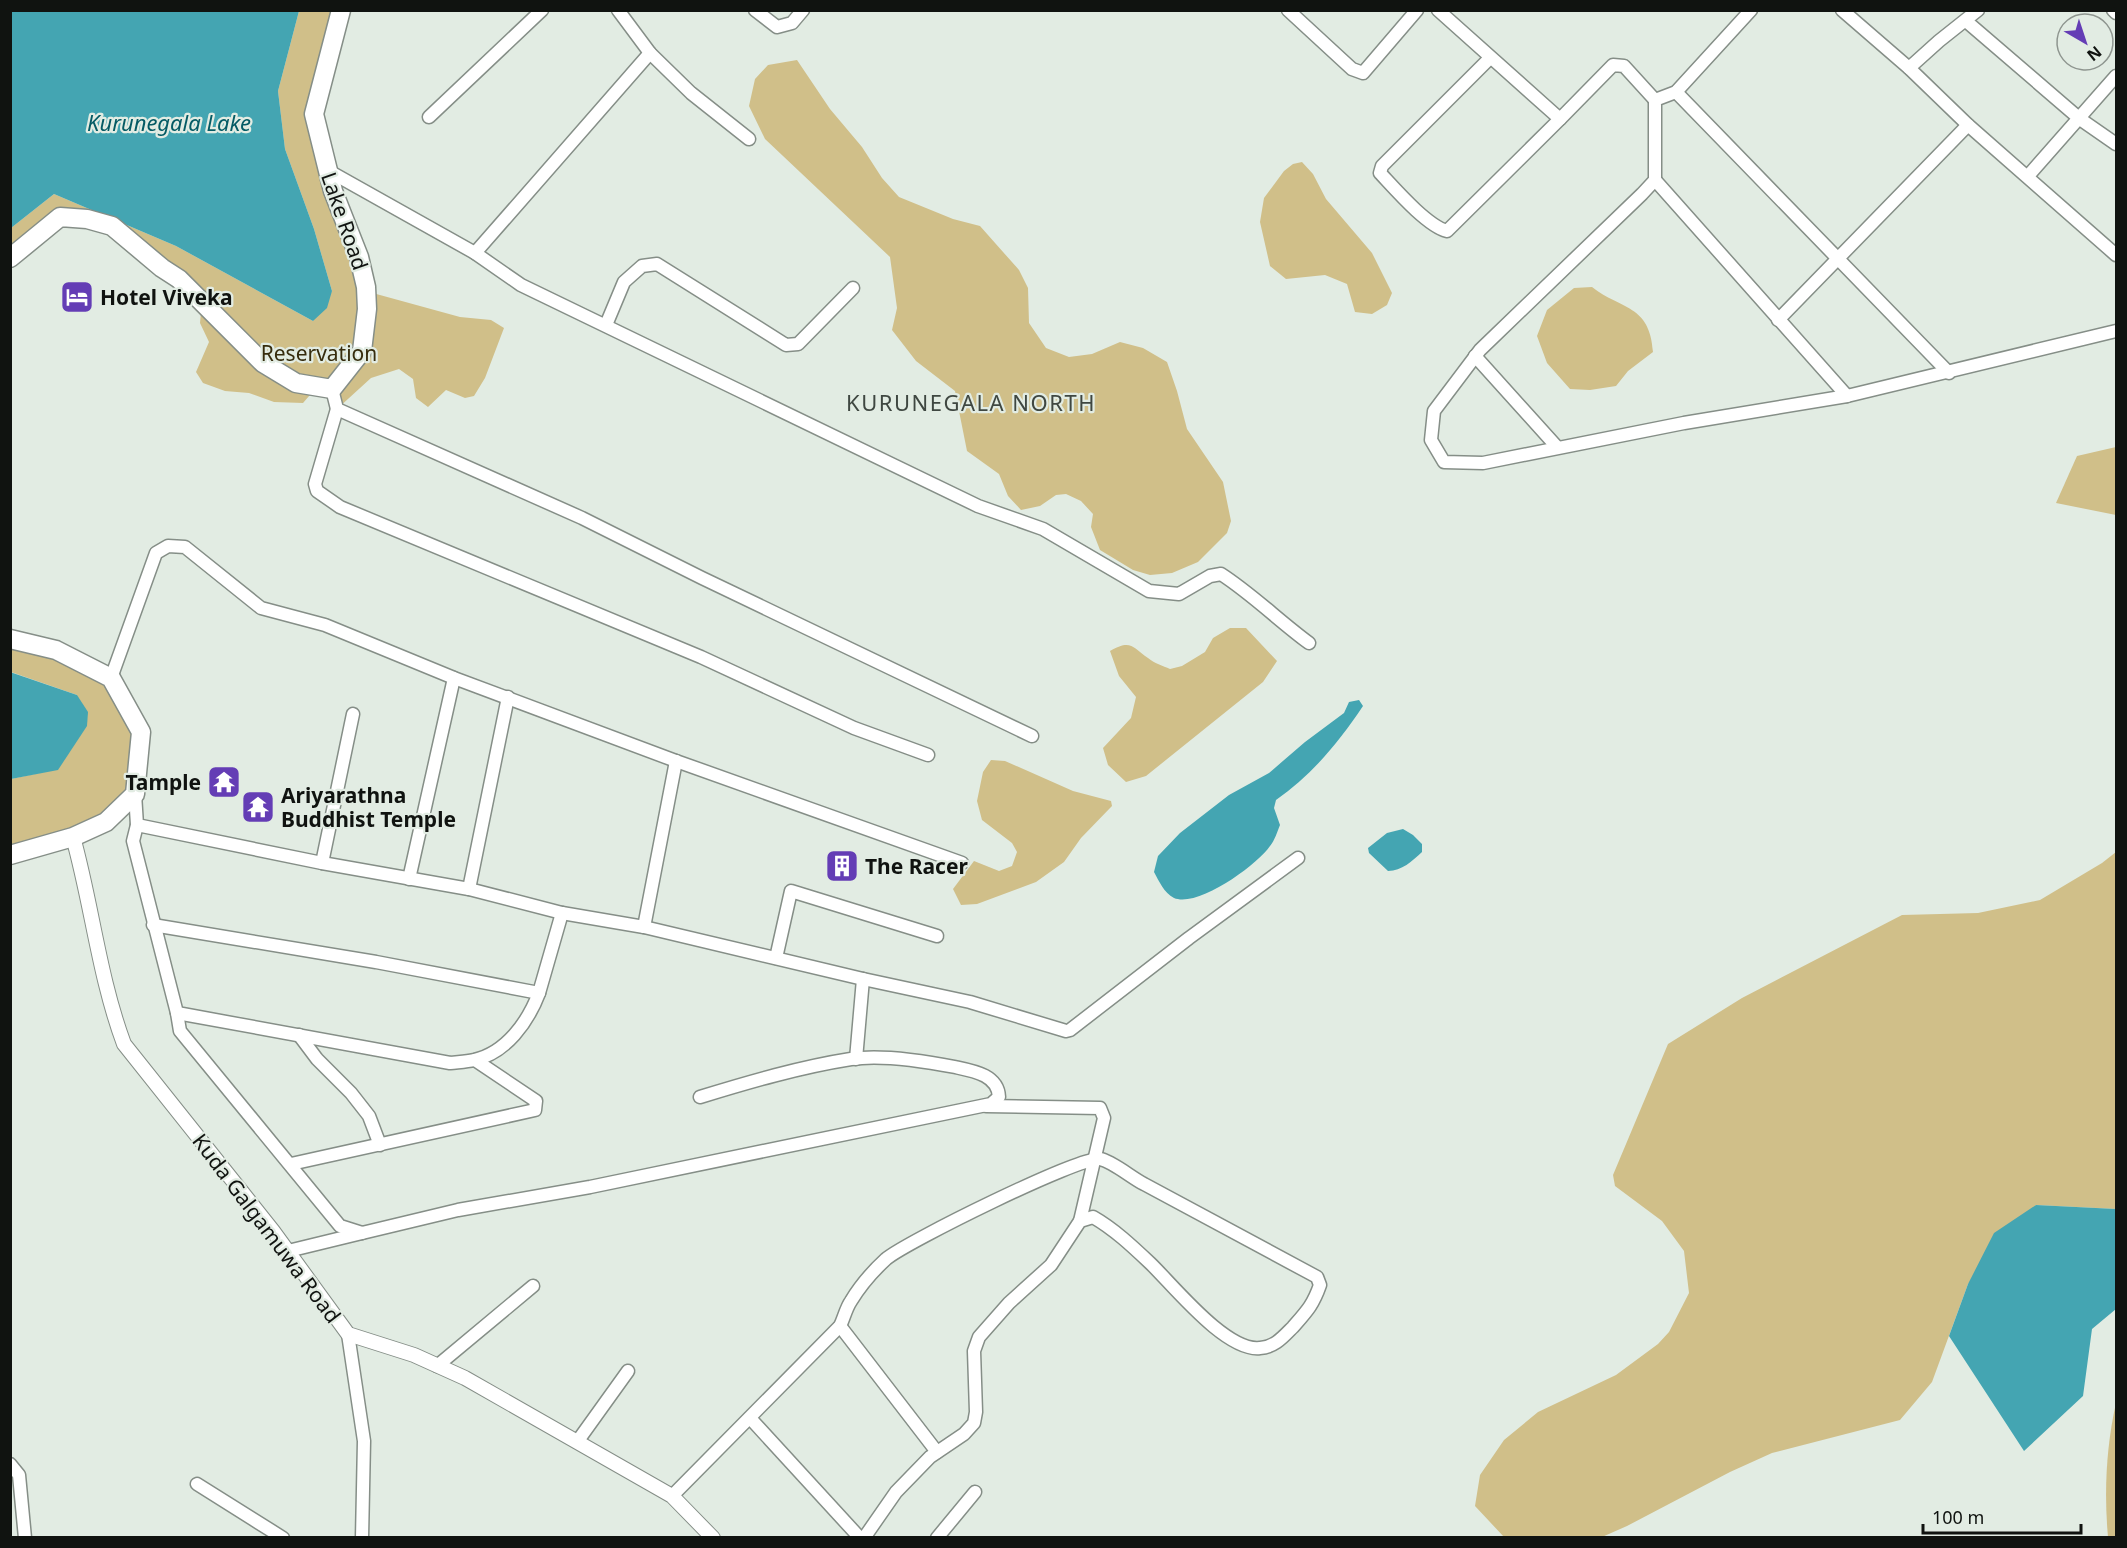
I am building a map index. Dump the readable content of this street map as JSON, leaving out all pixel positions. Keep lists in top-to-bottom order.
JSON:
{
  "streets": {
    "main road": ["Lake Road"],
    "street": ["Kuda Galgamuwa Road"]
  },
  "districts": ["KURUNEGALA NORTH"],
  "water": ["Kurunegala Lake"],
  "parks": ["Reservation"],
  "places": {
    "hotel": ["Hotel Viveka"],
    "temple": ["Tample", "Ariyarathna Buddhist Temple"],
    "building": ["The Racer"]
  },
  "scale_bar": "100 m",
  "north": "bottom right"
}
